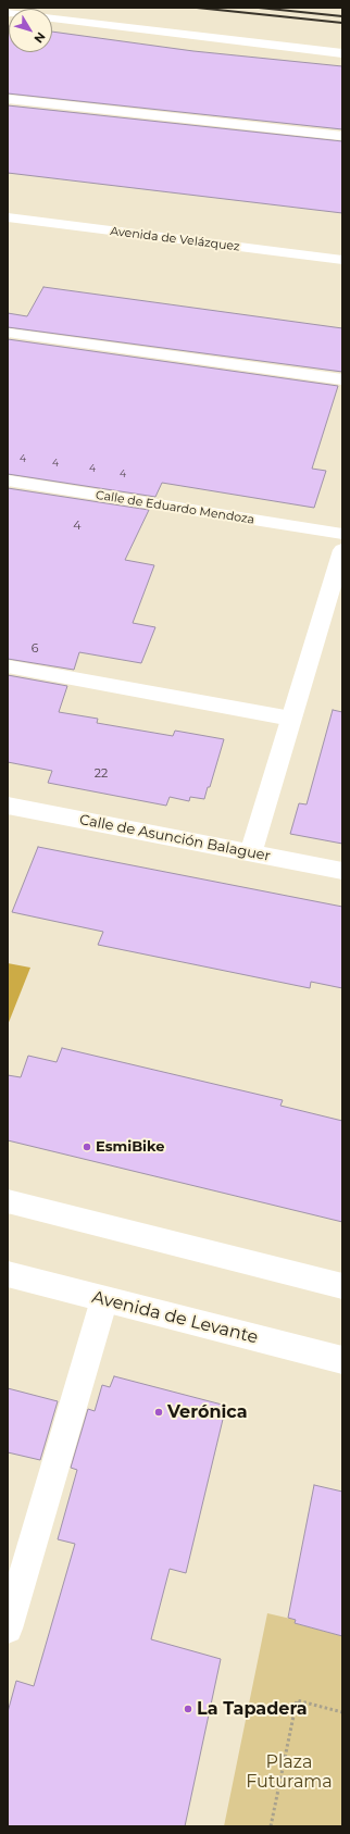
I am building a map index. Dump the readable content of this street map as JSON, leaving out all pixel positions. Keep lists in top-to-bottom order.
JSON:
{
  "streets": {
    "street": ["Avenida de Velázquez", "Calle de Asunción Balaguer", "Avenida de Levante"],
    "lane": ["Calle de Eduardo Mendoza"]
  },
  "parks": ["Plaza Futurama"],
  "places": ["EsmiBike", "Verónica", "La Tapadera"],
  "house_numbers": [
    "4",
    "4",
    "4",
    "4",
    "4",
    "6",
    "22"
  ],
  "north": "bottom right"
}
